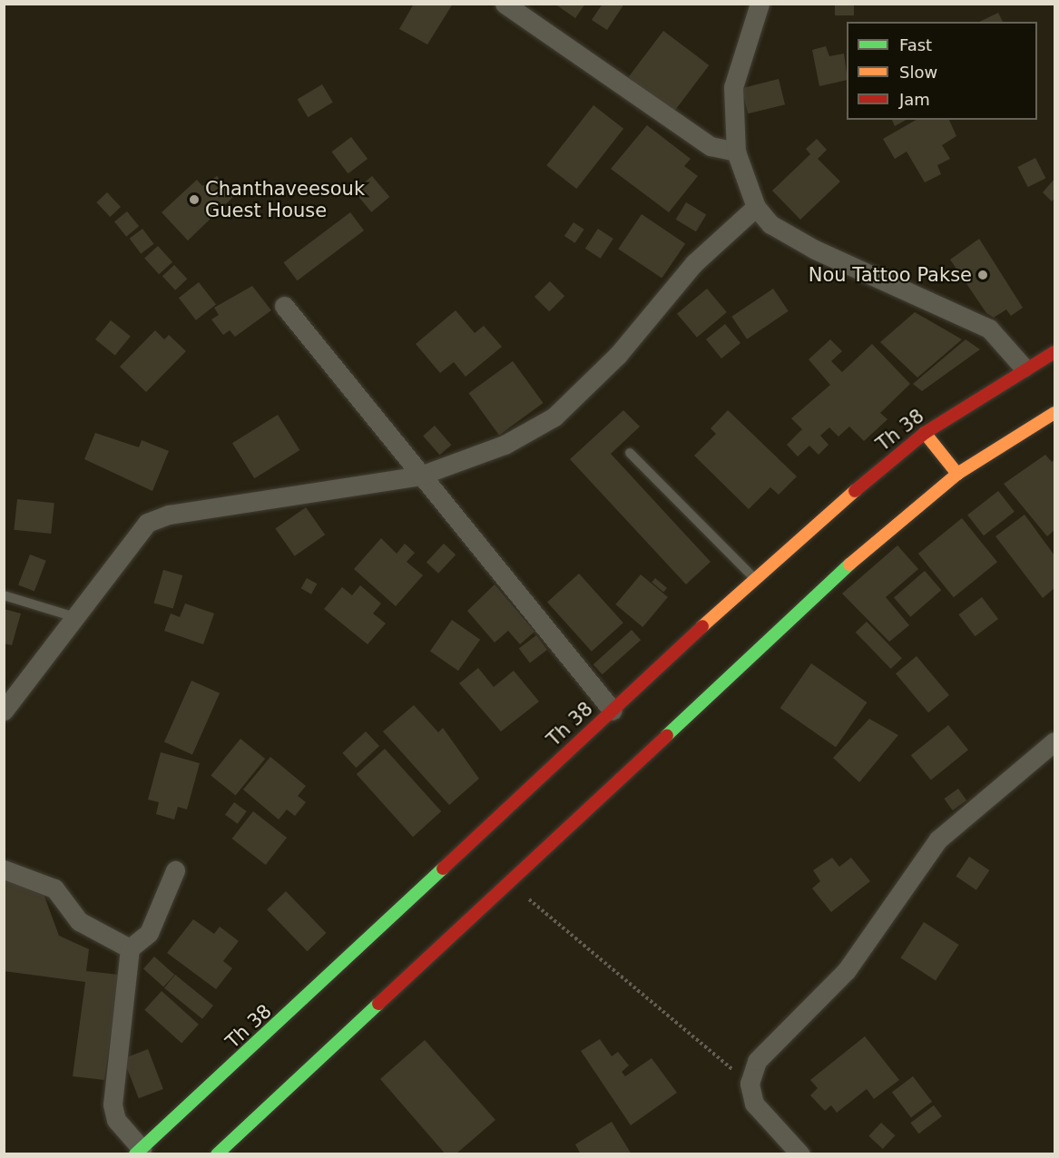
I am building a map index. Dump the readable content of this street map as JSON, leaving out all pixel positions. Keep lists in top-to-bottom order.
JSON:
{
  "streets": {
    "street": ["Th 38"]
  },
  "places": ["Chanthaveesouk Guest House", "Nou Tattoo Pakse"],
  "legend": ["Fast", "Slow", "Jam"]
}
